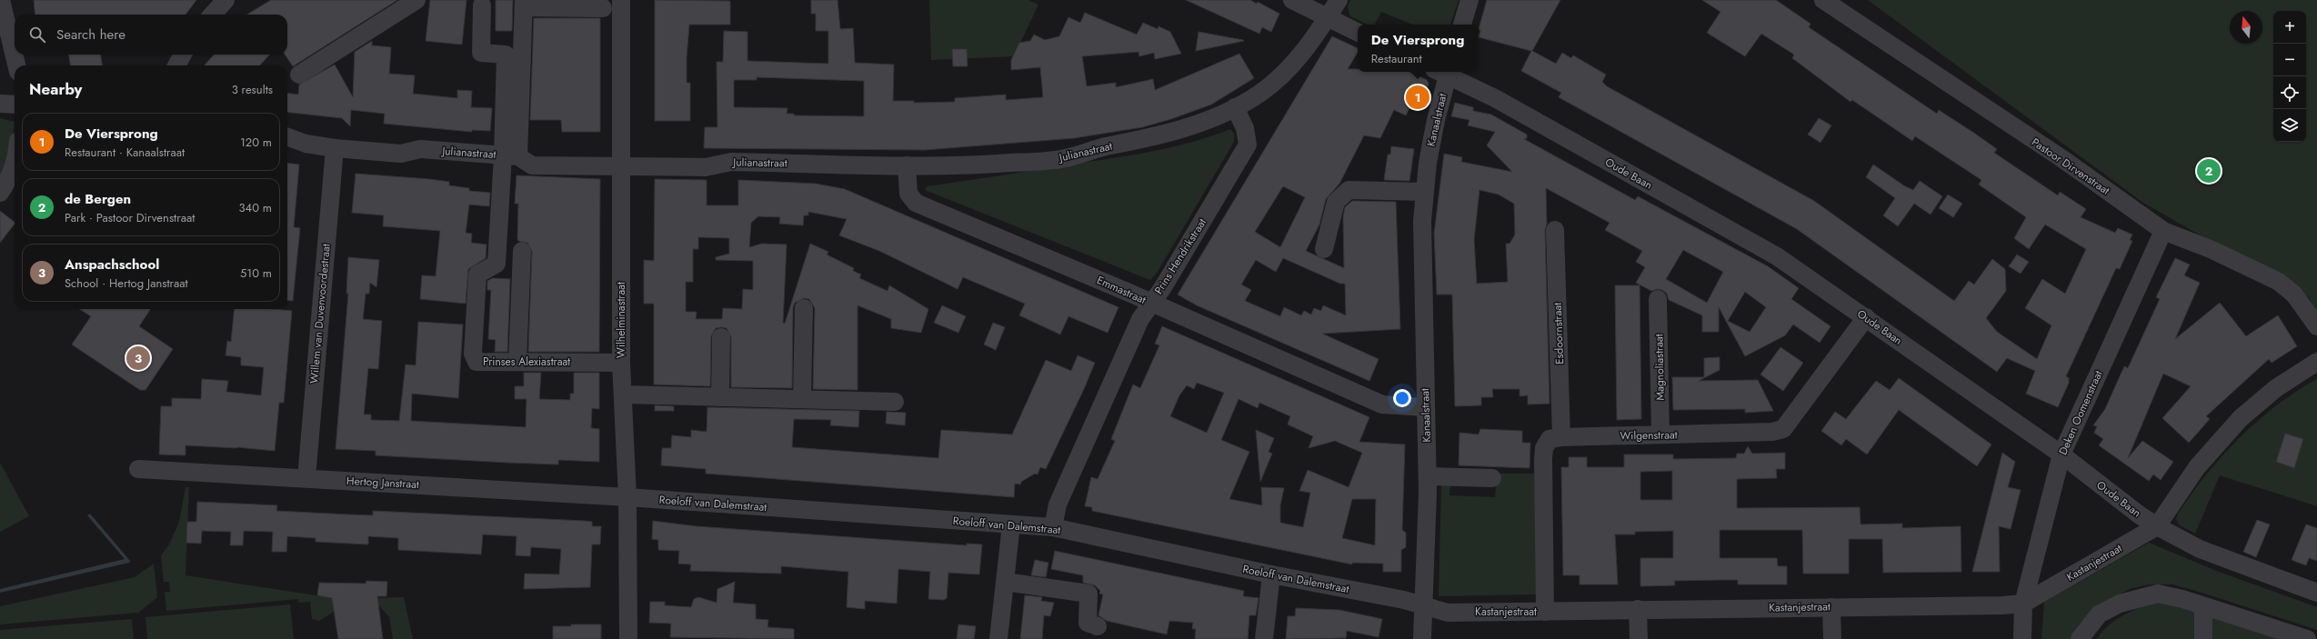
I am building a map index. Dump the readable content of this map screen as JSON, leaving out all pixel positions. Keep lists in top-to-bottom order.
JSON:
{
  "streets": {
    "street": [
      "Kanaalstraat",
      "Julianastraat",
      "Pastoor Dirvenstraat",
      "Oude Baan",
      "Prins Hendrikstraat",
      "Emmastraat",
      "Willem van Duvenvoordestraat",
      "Wilhelminastraat",
      "Esdoornstraat",
      "Prinses Alexiastraat",
      "Magnoliastraat",
      "Deken Oomenstraat",
      "Wilgenstraat",
      "Hertog Janstraat",
      "Roeloff van Dalemstraat",
      "Kastanjestraat"
    ]
  },
  "crossings": [
    ["Kanaalstraat", "Emmastraat"],
    ["Kanaalstraat", "Roeloff van Dalemstraat"],
    ["Kanaalstraat", "Kastanjestraat"],
    ["Julianastraat", "Prins Hendrikstraat"],
    ["Julianastraat", "Emmastraat"],
    ["Julianastraat", "Willem van Duvenvoordestraat"],
    ["Julianastraat", "Wilhelminastraat"],
    ["Julianastraat", "Prinses Alexiastraat"],
    ["Pastoor Dirvenstraat", "Deken Oomenstraat"],
    ["Oude Baan", "Deken Oomenstraat"],
    ["Oude Baan", "Wilgenstraat"],
    ["Oude Baan", "Kastanjestraat"],
    ["Prins Hendrikstraat", "Emmastraat"],
    ["Prins Hendrikstraat", "Roeloff van Dalemstraat"],
    ["Willem van Duvenvoordestraat", "Hertog Janstraat"],
    ["Wilhelminastraat", "Prinses Alexiastraat"],
    ["Wilhelminastraat", "Hertog Janstraat"],
    ["Wilhelminastraat", "Roeloff van Dalemstraat"],
    ["Esdoornstraat", "Wilgenstraat"],
    ["Magnoliastraat", "Wilgenstraat"],
    ["Deken Oomenstraat", "Kastanjestraat"],
    ["Wilgenstraat", "Kastanjestraat"],
    ["Hertog Janstraat", "Roeloff van Dalemstraat"],
    ["Roeloff van Dalemstraat", "Kastanjestraat"]
  ],
  "north": "top",
  "page": {
    "map_buttons": ["+", "−"],
    "search": "Search here",
    "popup": ["De Viersprong", "Restaurant"],
    "heading": ["Nearby", "3 results"],
    "pins": ["1", "2", "3"],
    "list": [
      {
        "mark": "1",
        "name": "De Viersprong",
        "note": "Restaurant · Kanaalstraat",
        "value": "120 m"
      },
      {
        "mark": "2",
        "name": "de Bergen",
        "note": "Park · Pastoor Dirvenstraat",
        "value": "340 m"
      },
      {
        "mark": "3",
        "name": "Anspachschool",
        "note": "School · Hertog Janstraat",
        "value": "510 m"
      }
    ]
  }
}
